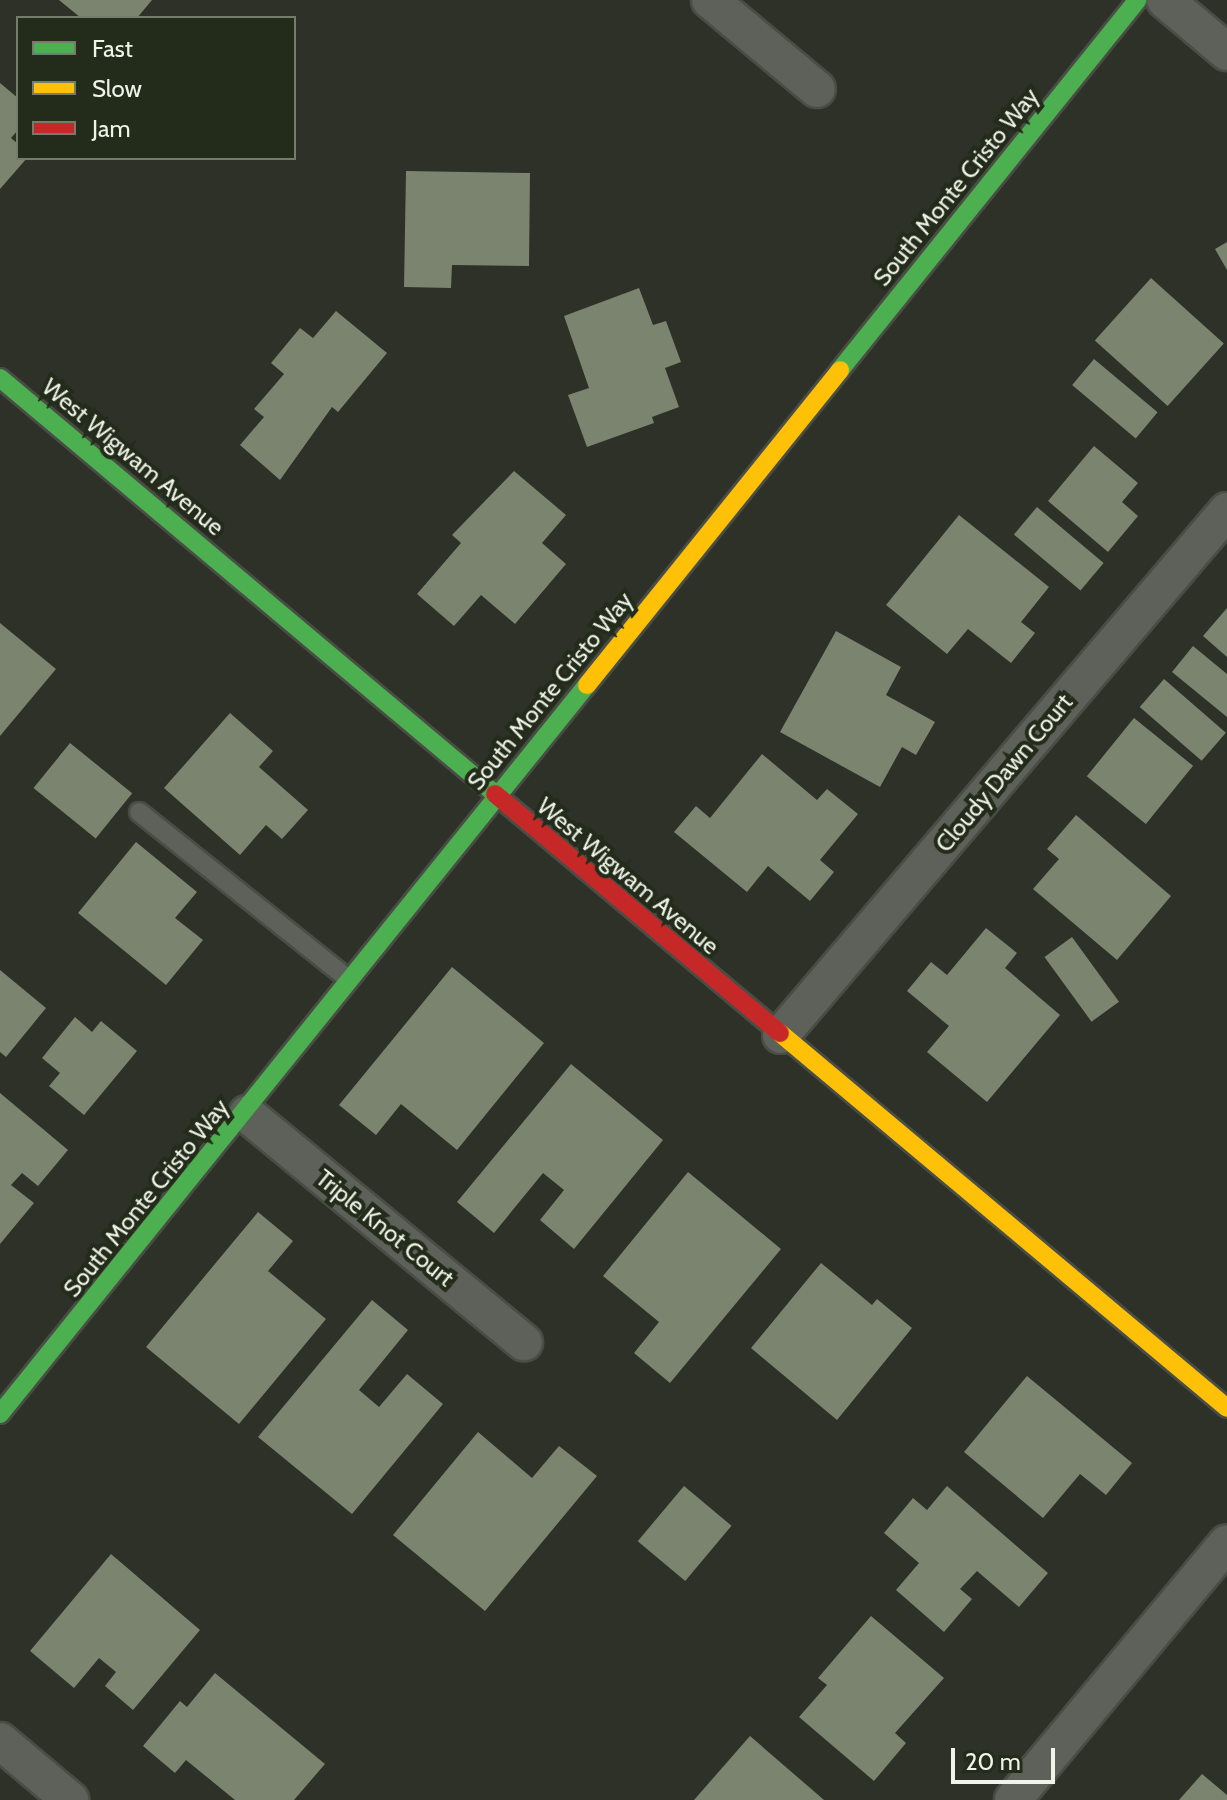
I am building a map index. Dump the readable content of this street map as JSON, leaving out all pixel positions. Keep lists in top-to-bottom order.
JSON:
{
  "streets": {
    "street": [
      "South Monte Cristo Way",
      "West Wigwam Avenue",
      "Cloudy Dawn Court",
      "Triple Knot Court"
    ]
  },
  "crossings": [
    ["South Monte Cristo Way", "West Wigwam Avenue"],
    ["South Monte Cristo Way", "Triple Knot Court"],
    ["West Wigwam Avenue", "Cloudy Dawn Court"]
  ],
  "legend": ["Fast", "Slow", "Jam"],
  "scale_bar": "20 m"
}
